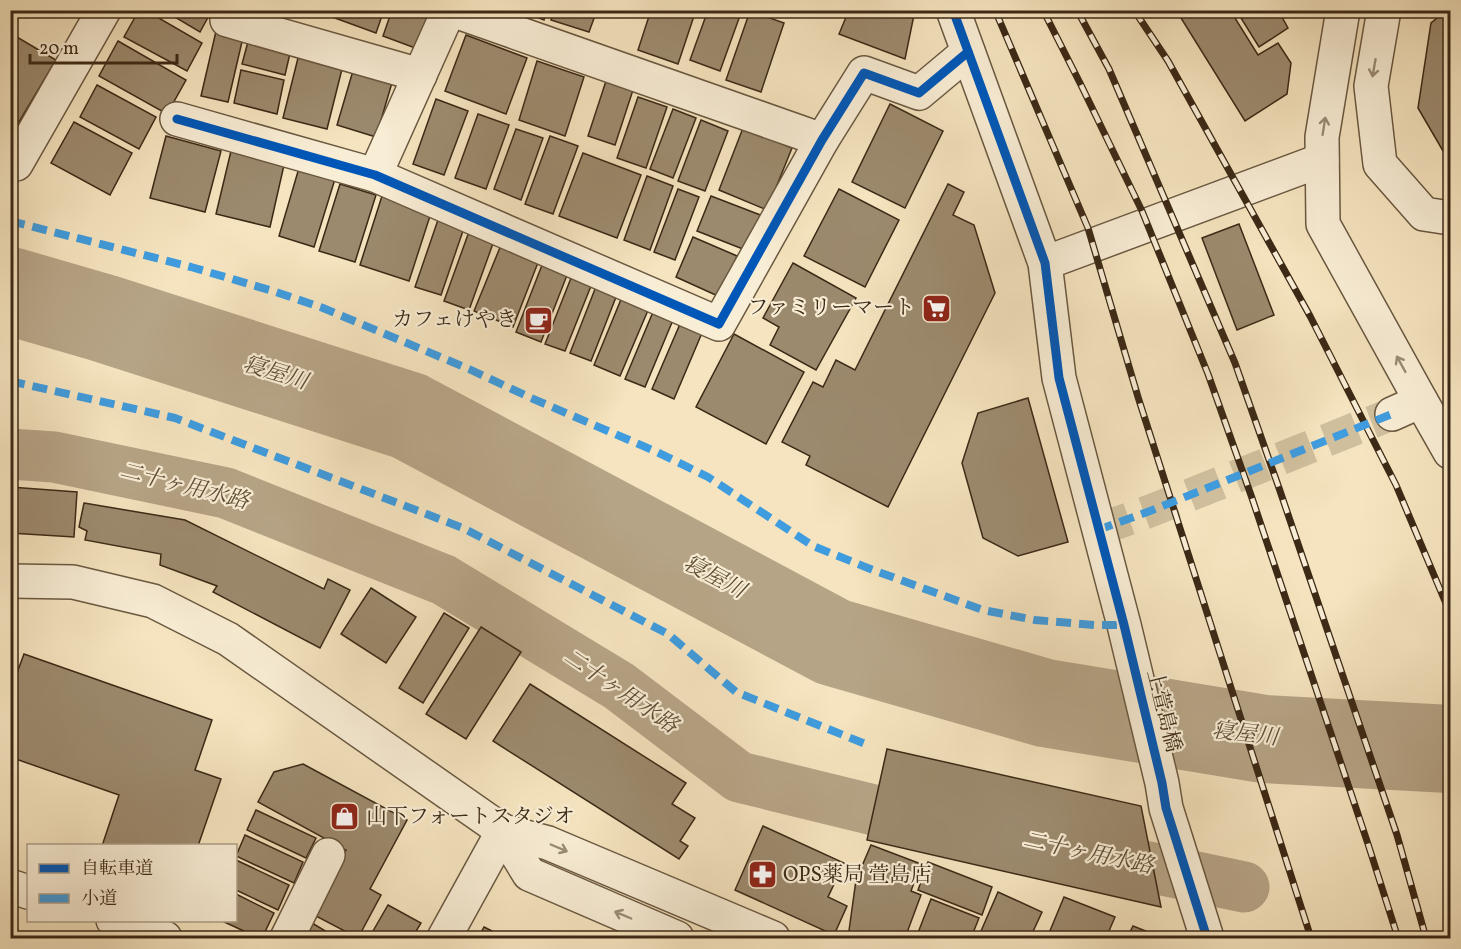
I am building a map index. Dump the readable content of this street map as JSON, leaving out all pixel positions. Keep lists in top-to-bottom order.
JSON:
{
  "streets": {
    "street": ["上萱島橋"]
  },
  "water": ["寝屋川", "二十ヶ用水路"],
  "places": {
    "supermarket": ["ファミリーマート"],
    "cafe": ["カフェけやき"],
    "shop": ["山下フォートスタジオ"],
    "pharmacy": ["OPS薬局 萱島店"]
  },
  "legend": ["自転車道", "小道"],
  "scale_bar": "20 m"
}
